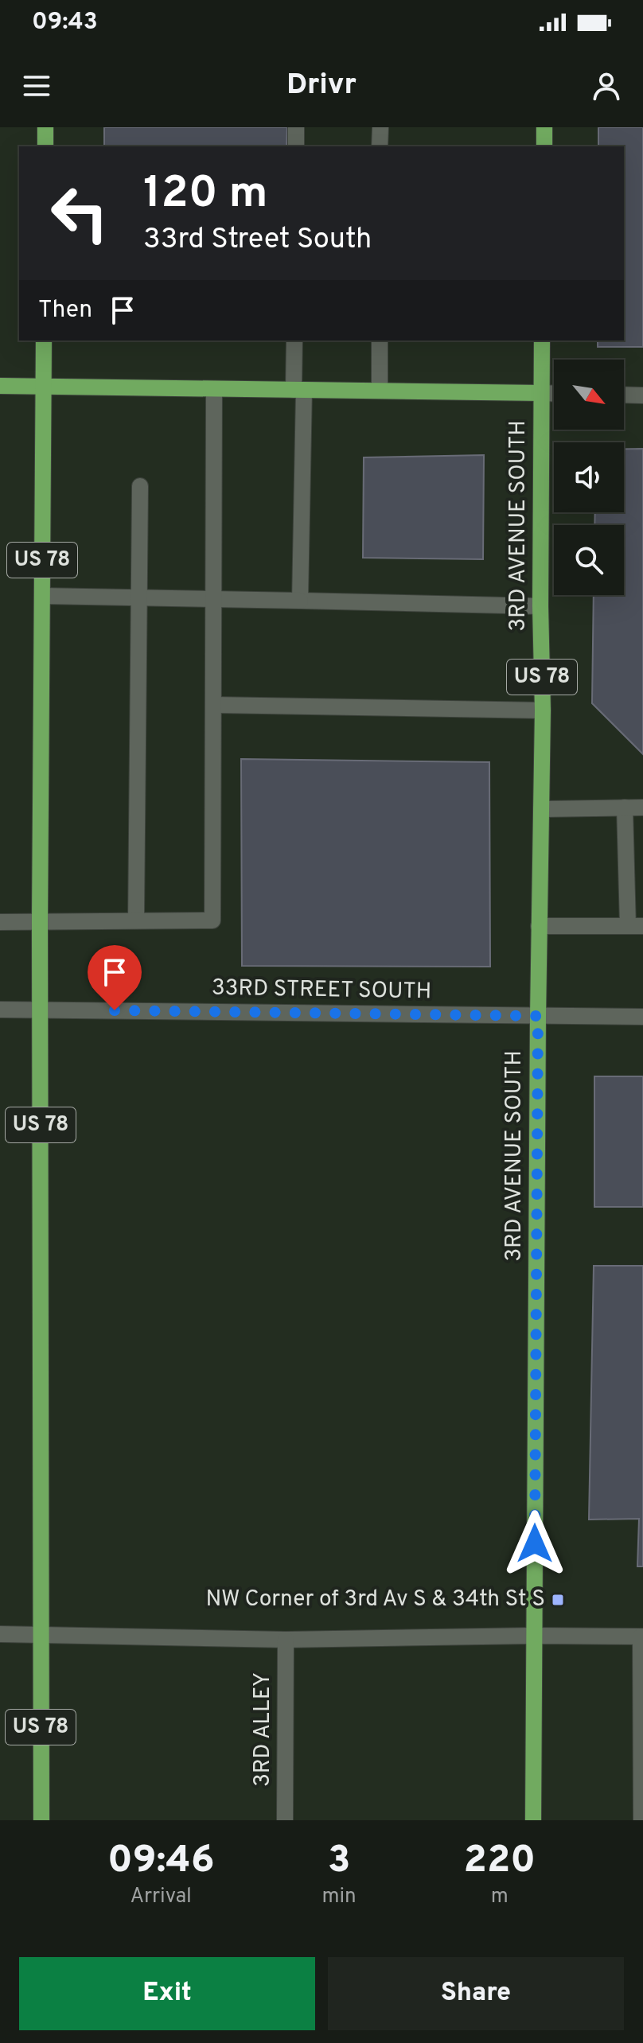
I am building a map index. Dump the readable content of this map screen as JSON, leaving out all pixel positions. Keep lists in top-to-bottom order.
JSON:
{
  "streets": {
    "main road": ["3RD AVENUE SOUTH", "US 78"],
    "street": ["33RD STREET SOUTH", "3RD ALLEY"]
  },
  "crossings": [
    ["3RD AVENUE SOUTH", "33RD STREET SOUTH"],
    ["US 78", "33RD STREET SOUTH"]
  ],
  "places": {
    "transit": ["NW Corner of 3rd Av S & 34th St S"]
  },
  "north": "bottom right",
  "page": {
    "status": "09:43",
    "header": "Drivr",
    "turn": ["120 m", "33rd Street South"],
    "then": "Then",
    "eta": [
      "09:46",
      "Arrival",
      "3",
      "min",
      "220",
      "m"
    ],
    "buttons": ["Exit", "Share"]
  }
}
